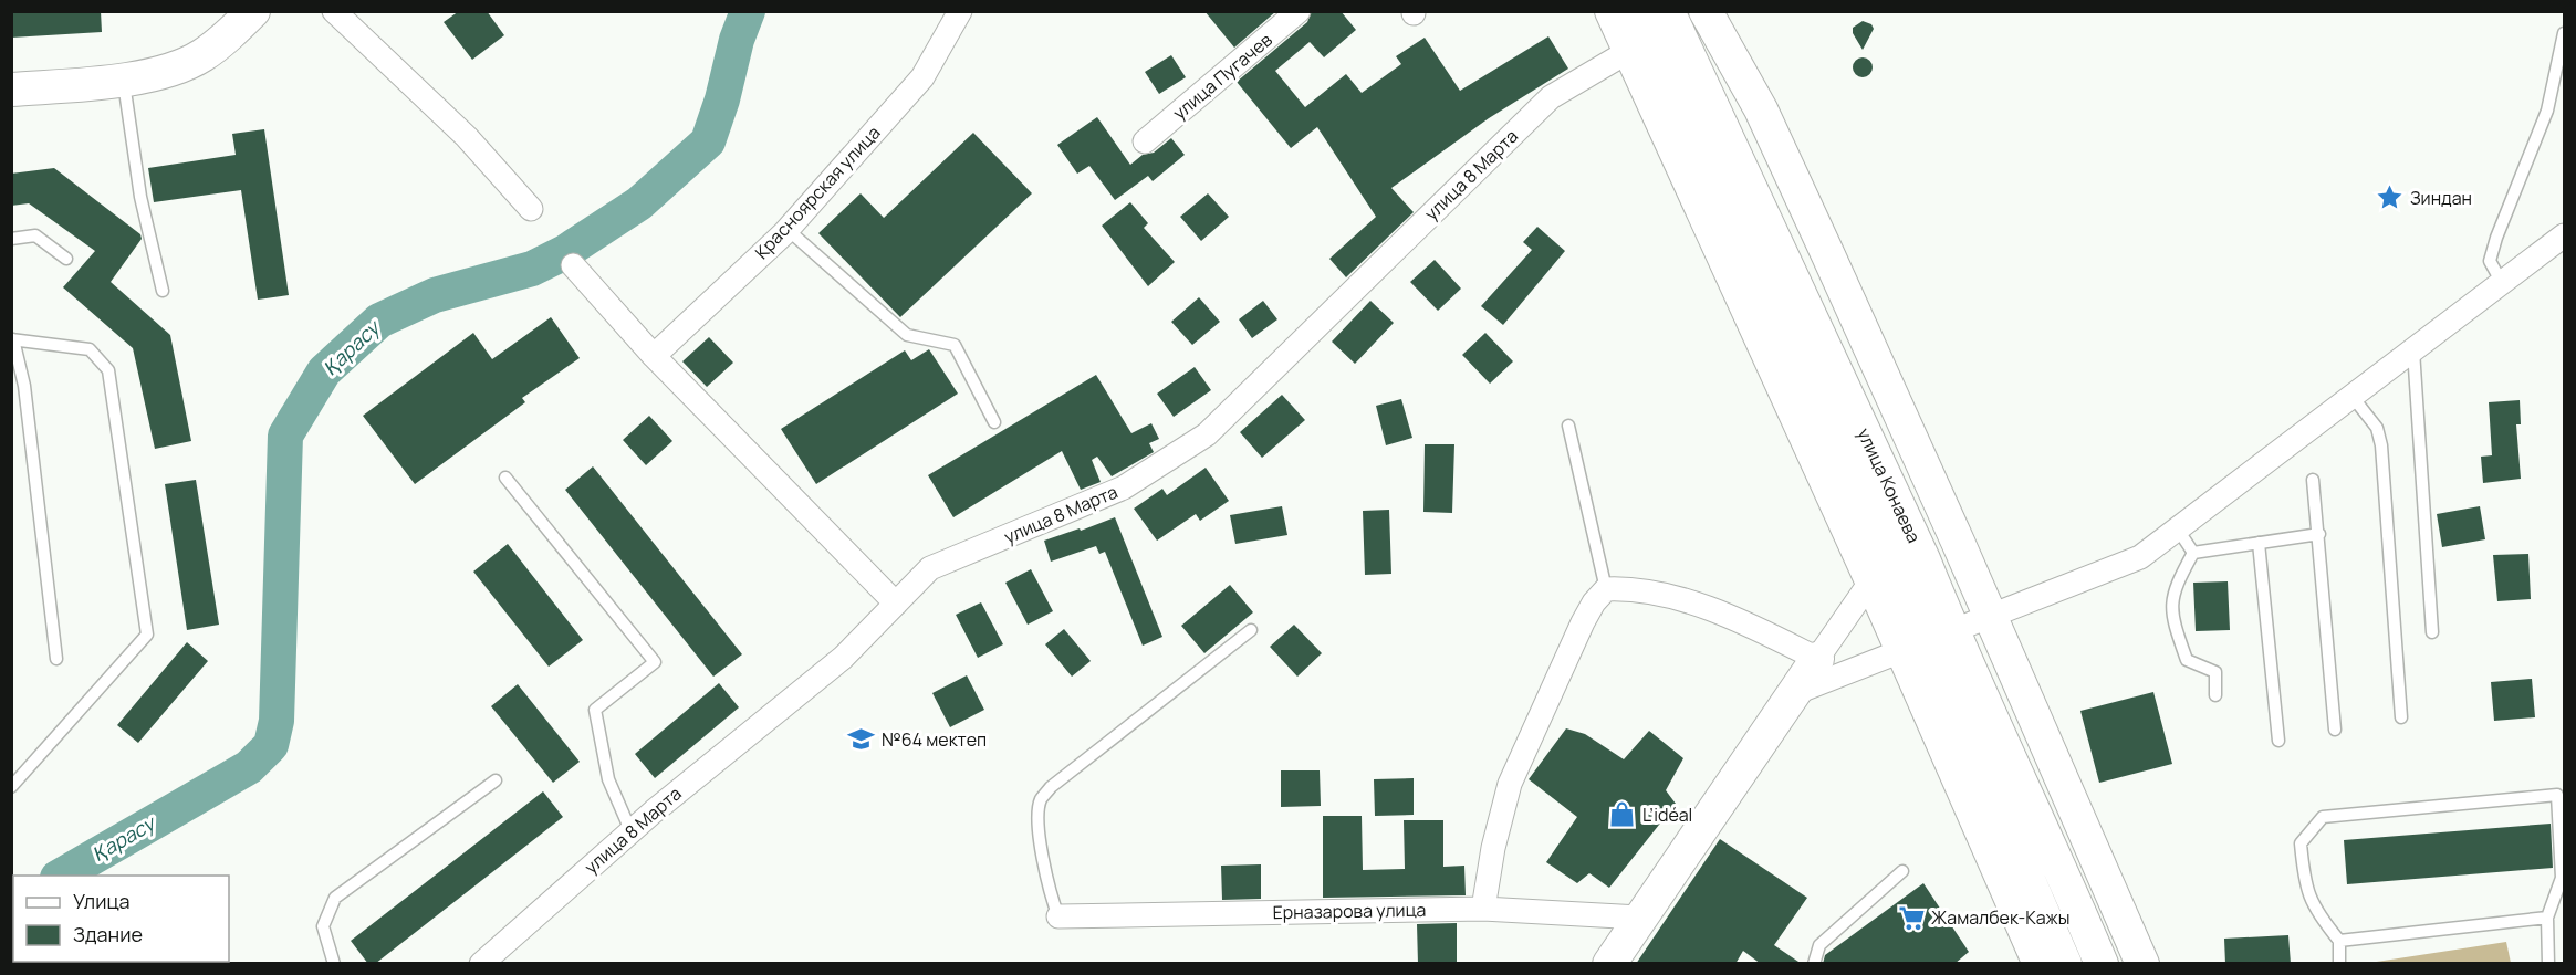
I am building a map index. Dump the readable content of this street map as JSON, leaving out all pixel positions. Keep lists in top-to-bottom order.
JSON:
{
  "streets": {
    "main road": ["улица Конаева"],
    "street": [
      "улица Пугачев",
      "улица 8 Марта",
      "Красноярская улица",
      "Ерназарова улица"
    ]
  },
  "water": ["Қарасу"],
  "places": {
    "place": ["Зиндан"],
    "school or university": ["№64 мектеп"],
    "shop": ["L’idéal"],
    "supermarket": ["Жамалбек-Кажы"]
  },
  "legend": ["Улица", "Здание"]
}
